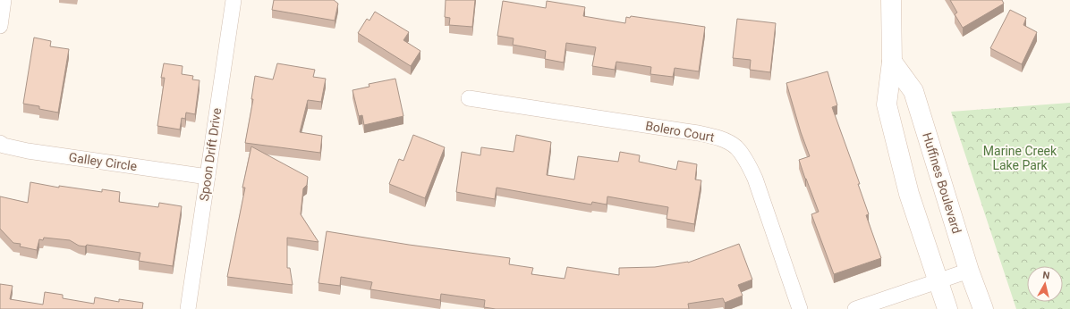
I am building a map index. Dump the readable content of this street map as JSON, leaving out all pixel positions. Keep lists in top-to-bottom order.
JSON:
{
  "streets": {
    "main road": ["Huffines Boulevard"],
    "street": ["Bolero Court", "Spoon Drift Drive", "Galley Circle"]
  },
  "crossings": [
    ["Spoon Drift Drive", "Galley Circle"]
  ],
  "parks": ["Marine Creek Lake Park"],
  "north": "top"
}
